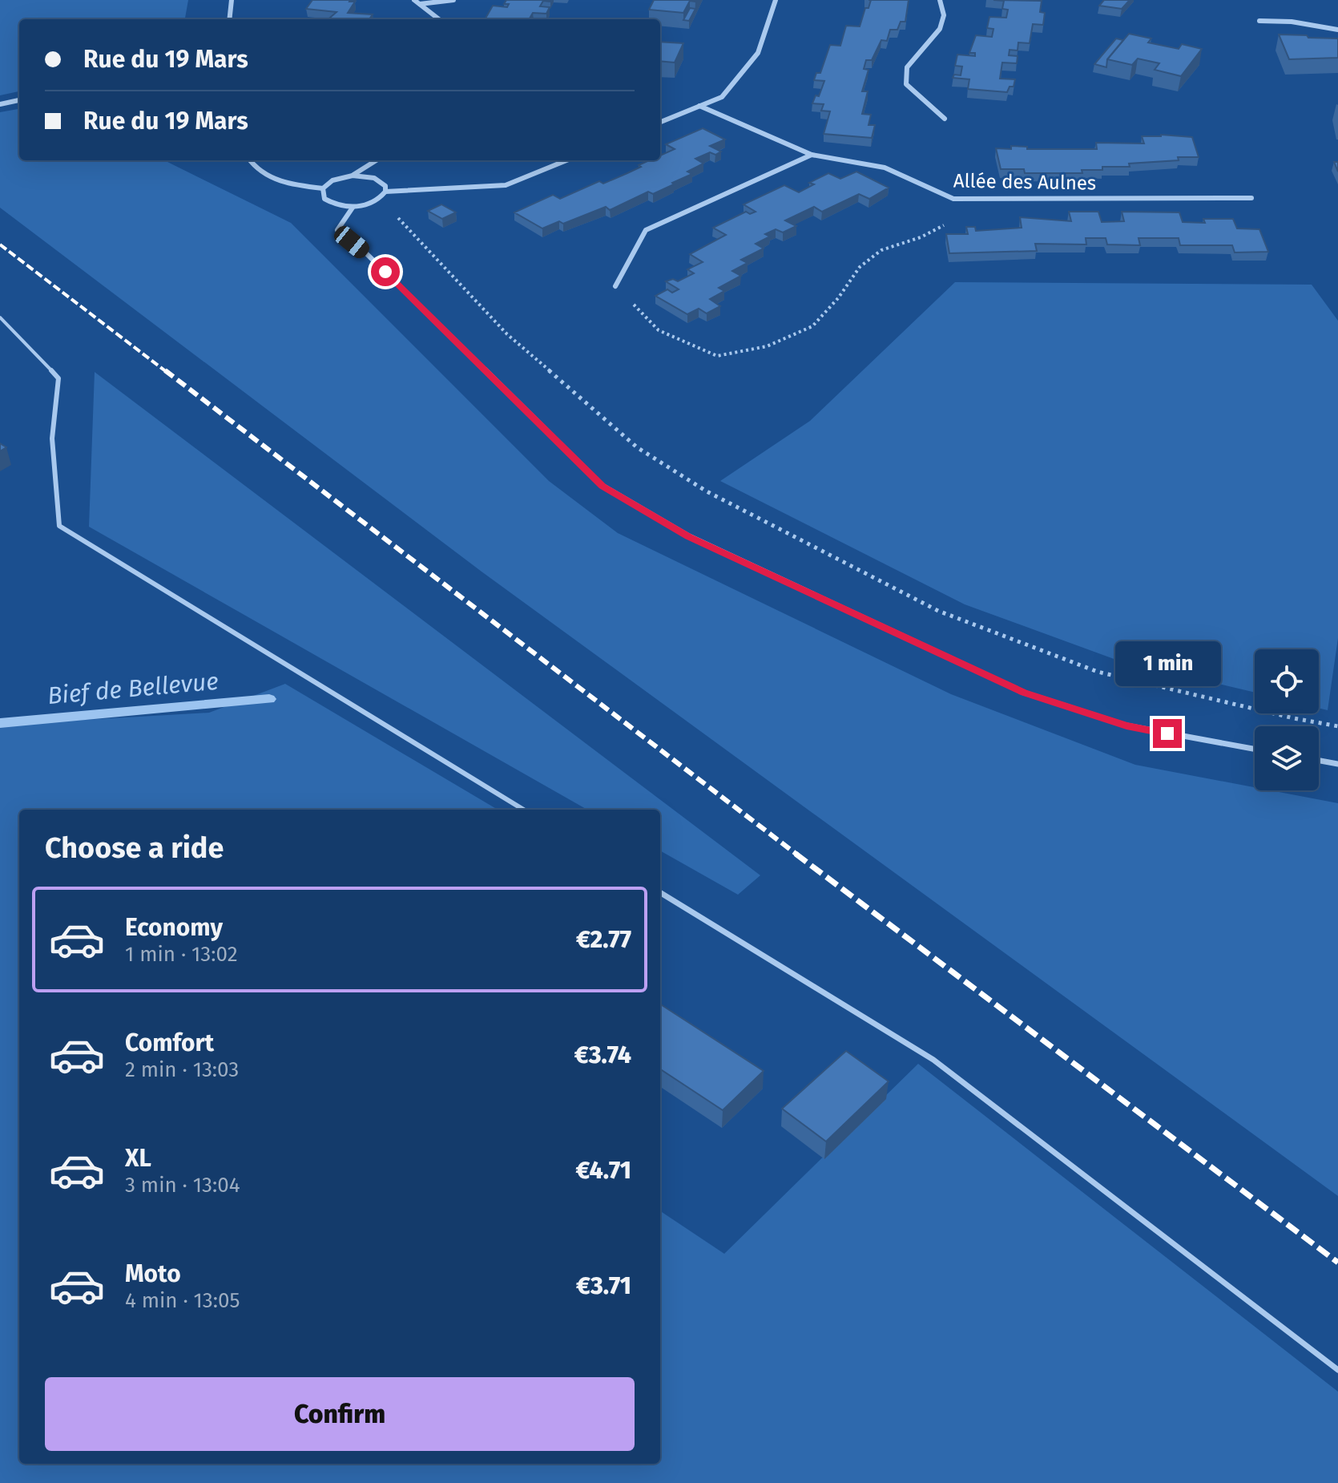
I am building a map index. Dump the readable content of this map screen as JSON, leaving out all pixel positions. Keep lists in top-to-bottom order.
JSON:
{
  "streets": {
    "street": ["Allée des Aulnes"]
  },
  "water": ["Bief de Bellevue"],
  "page": {
    "banner": ["Rue du 19 Mars", "Rue du 19 Mars"],
    "bubble": "1 min",
    "heading": "Choose a ride",
    "list": [
      {
        "name": "Economy",
        "note": "1 min · 13:02",
        "value": "€2.77"
      },
      {
        "name": "Comfort",
        "note": "2 min · 13:03",
        "value": "€3.74"
      },
      {
        "name": "XL",
        "note": "3 min · 13:04",
        "value": "€4.71"
      },
      {
        "name": "Moto",
        "note": "4 min · 13:05",
        "value": "€3.71"
      }
    ],
    "buttons": "Confirm"
  }
}
